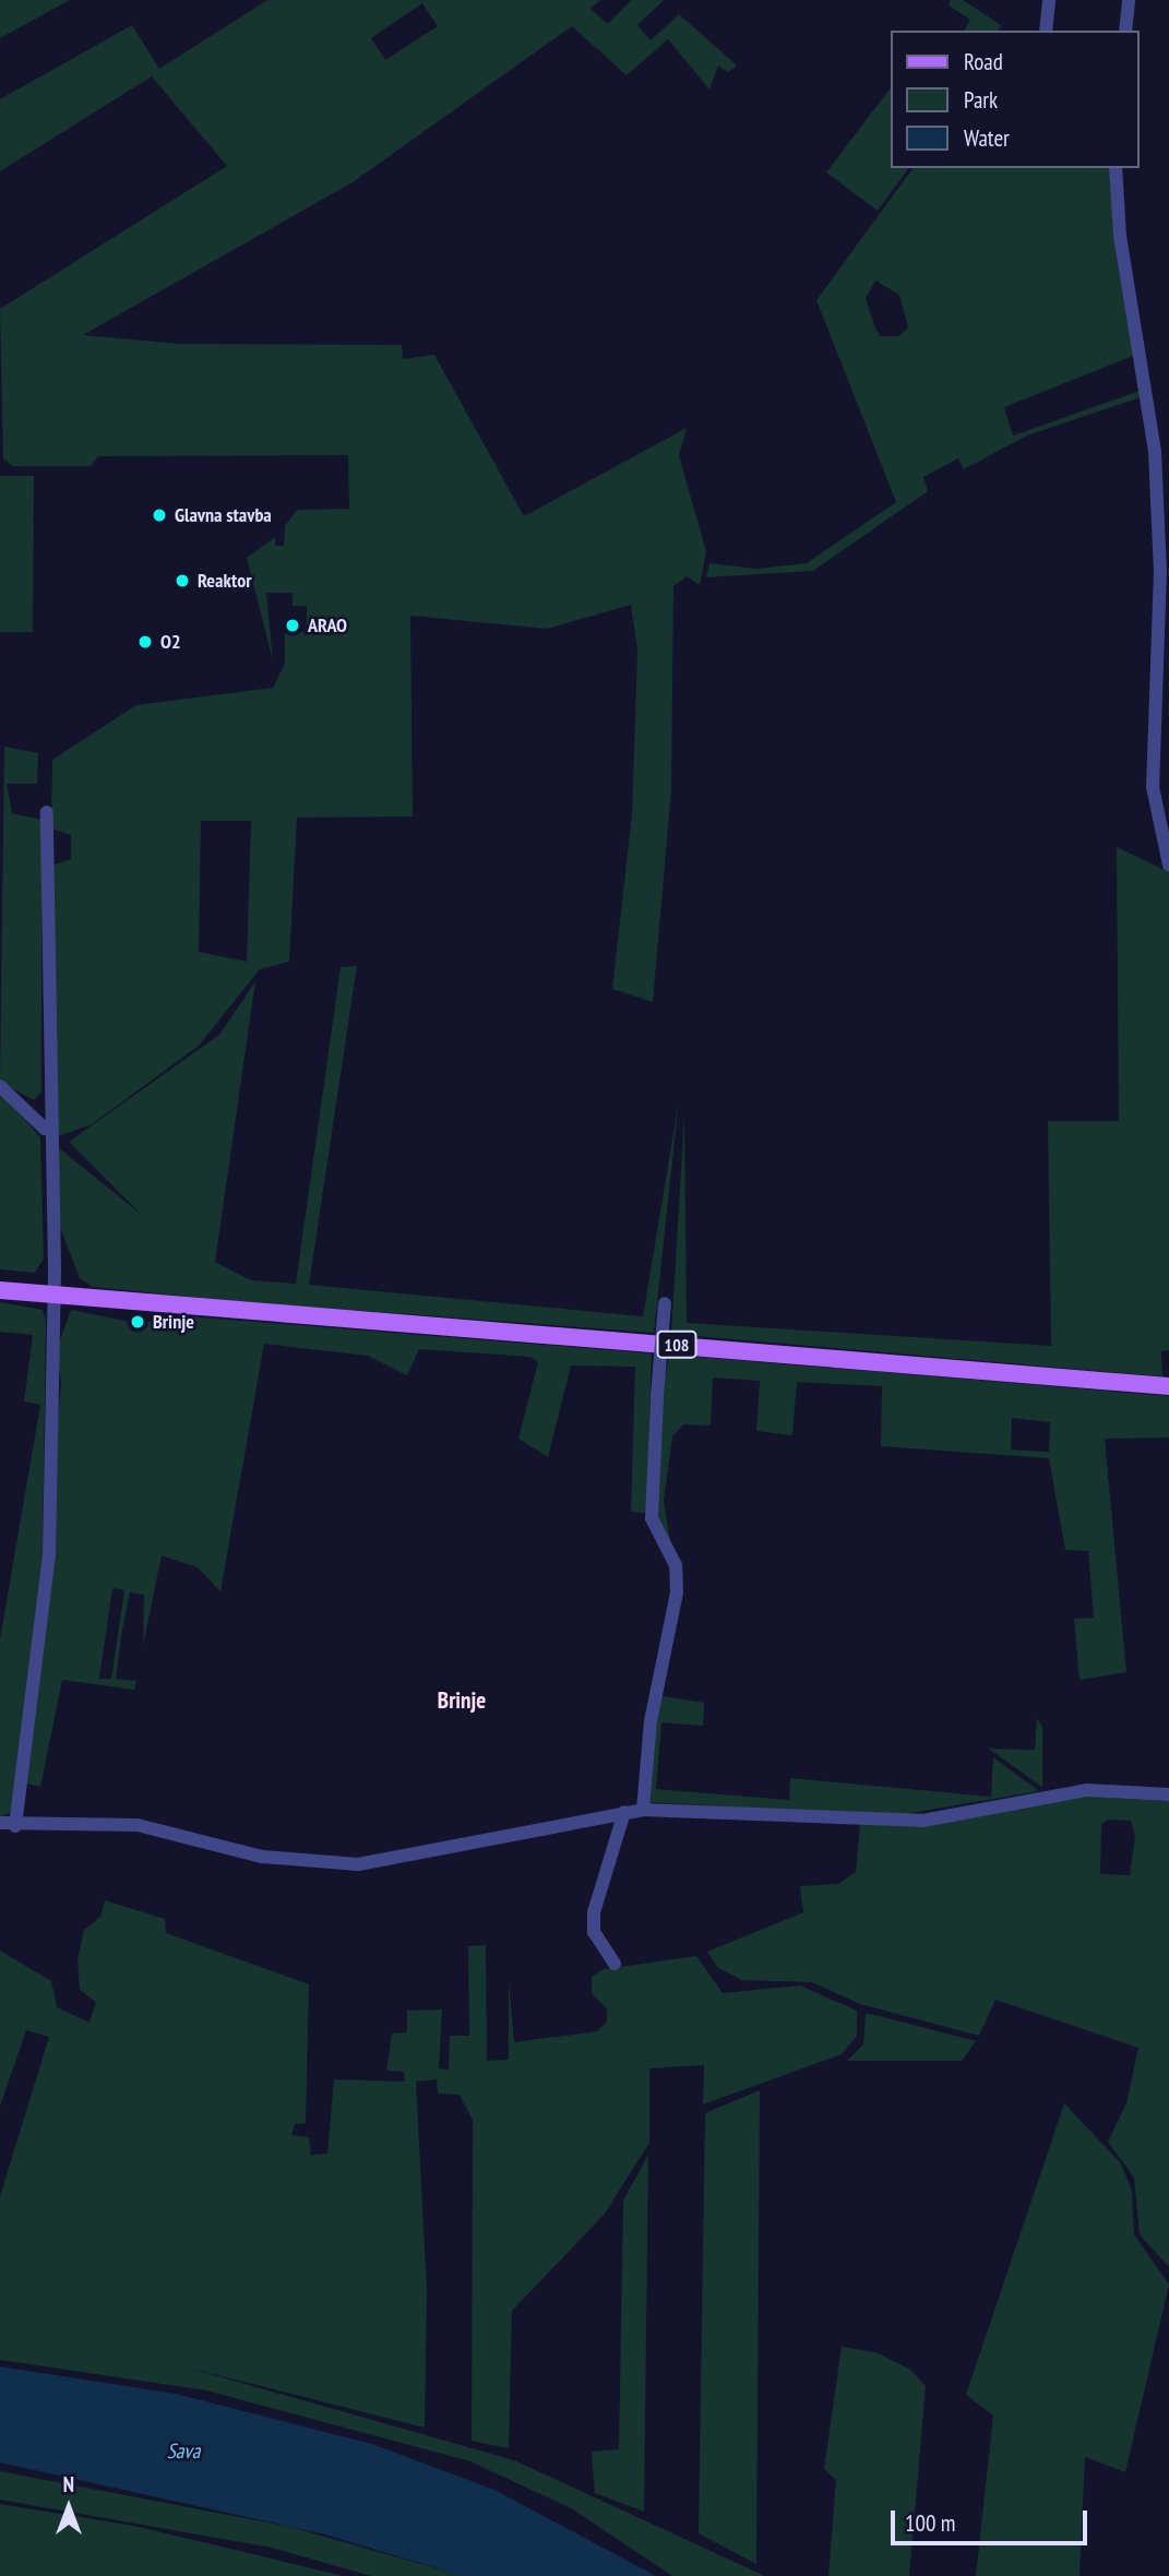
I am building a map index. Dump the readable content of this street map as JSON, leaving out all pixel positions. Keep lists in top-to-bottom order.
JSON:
{
  "streets": {
    "main road": ["108"]
  },
  "districts": ["Brinje"],
  "water": ["Sava"],
  "places": [
    "Glavna stavba",
    "Reaktor",
    "ARAO",
    "O2",
    "Brinje"
  ],
  "legend": ["Road", "Park", "Water"],
  "scale_bar": "100 m",
  "north": "top"
}
